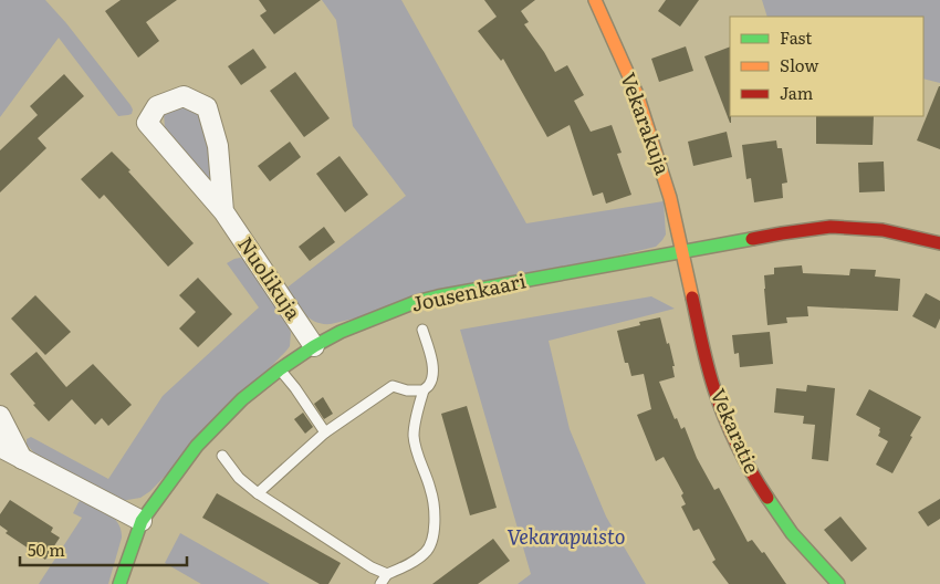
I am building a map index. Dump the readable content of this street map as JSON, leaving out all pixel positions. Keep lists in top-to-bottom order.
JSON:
{
  "streets": {
    "street": [
      "Vekarakuja",
      "Nuolikuja",
      "Jousenkaari",
      "Vekaratie"
    ]
  },
  "crossings": [
    ["Vekarakuja", "Jousenkaari"],
    ["Vekarakuja", "Vekaratie"],
    ["Nuolikuja", "Jousenkaari"],
    ["Jousenkaari", "Vekaratie"]
  ],
  "parks": ["Vekarapuisto"],
  "legend": ["Fast", "Slow", "Jam"],
  "scale_bar": "50 m"
}
